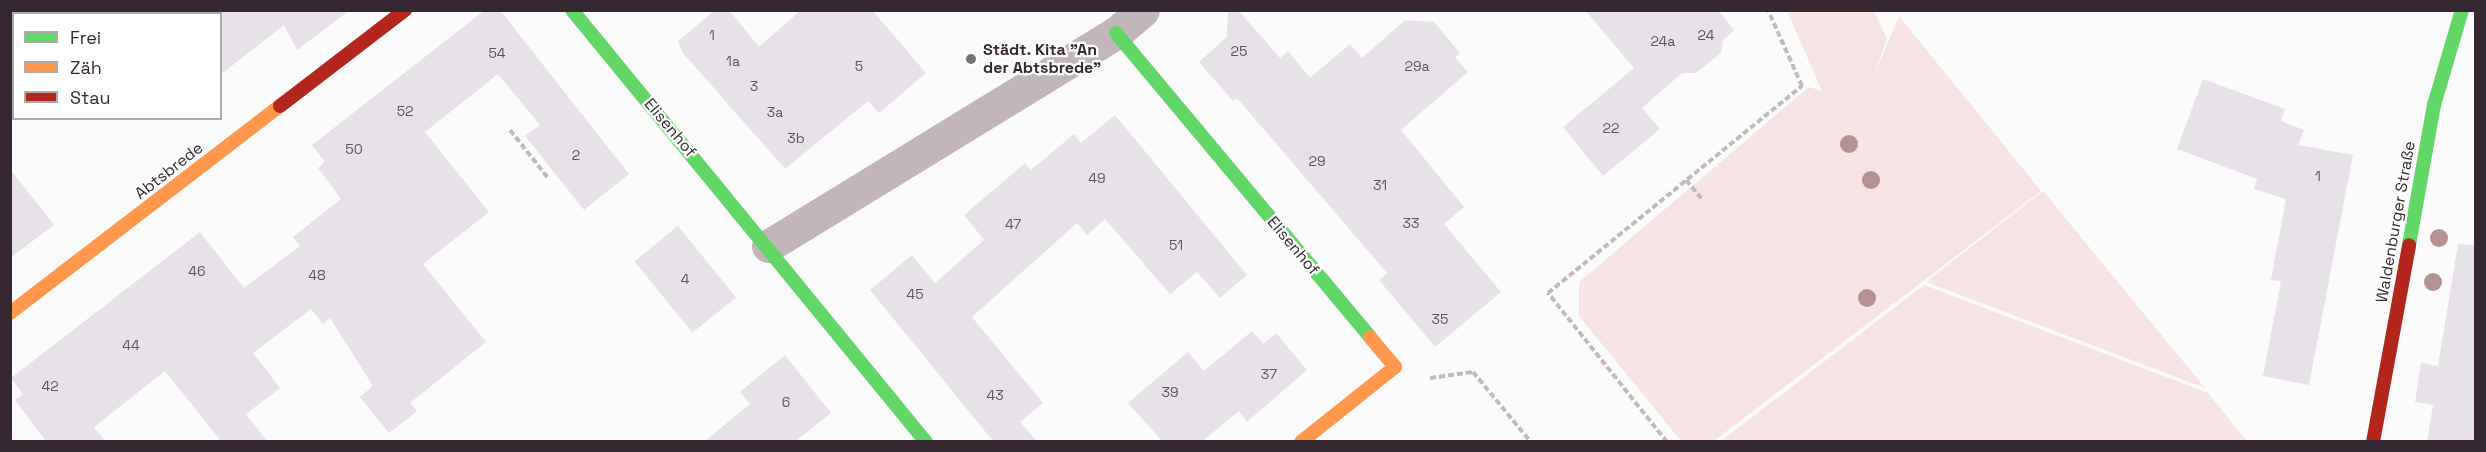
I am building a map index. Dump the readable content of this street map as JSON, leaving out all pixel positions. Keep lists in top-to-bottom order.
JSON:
{
  "streets": {
    "street": ["Elisenhof", "Abtsbrede", "Waldenburger Straße"]
  },
  "places": ["Städt. Kita \"An der Abtsbrede\""],
  "house_numbers": [
    "1",
    "24",
    "24a",
    "25",
    "54",
    "1a",
    "5",
    "29a",
    "3",
    "52",
    "3a",
    "22",
    "3b",
    "50",
    "2",
    "29",
    "1",
    "49",
    "31",
    "33",
    "47",
    "51",
    "46",
    "48",
    "4",
    "45",
    "35",
    "44",
    "37",
    "42",
    "39",
    "43",
    "6"
  ],
  "legend": ["Frei", "Zäh", "Stau"]
}
